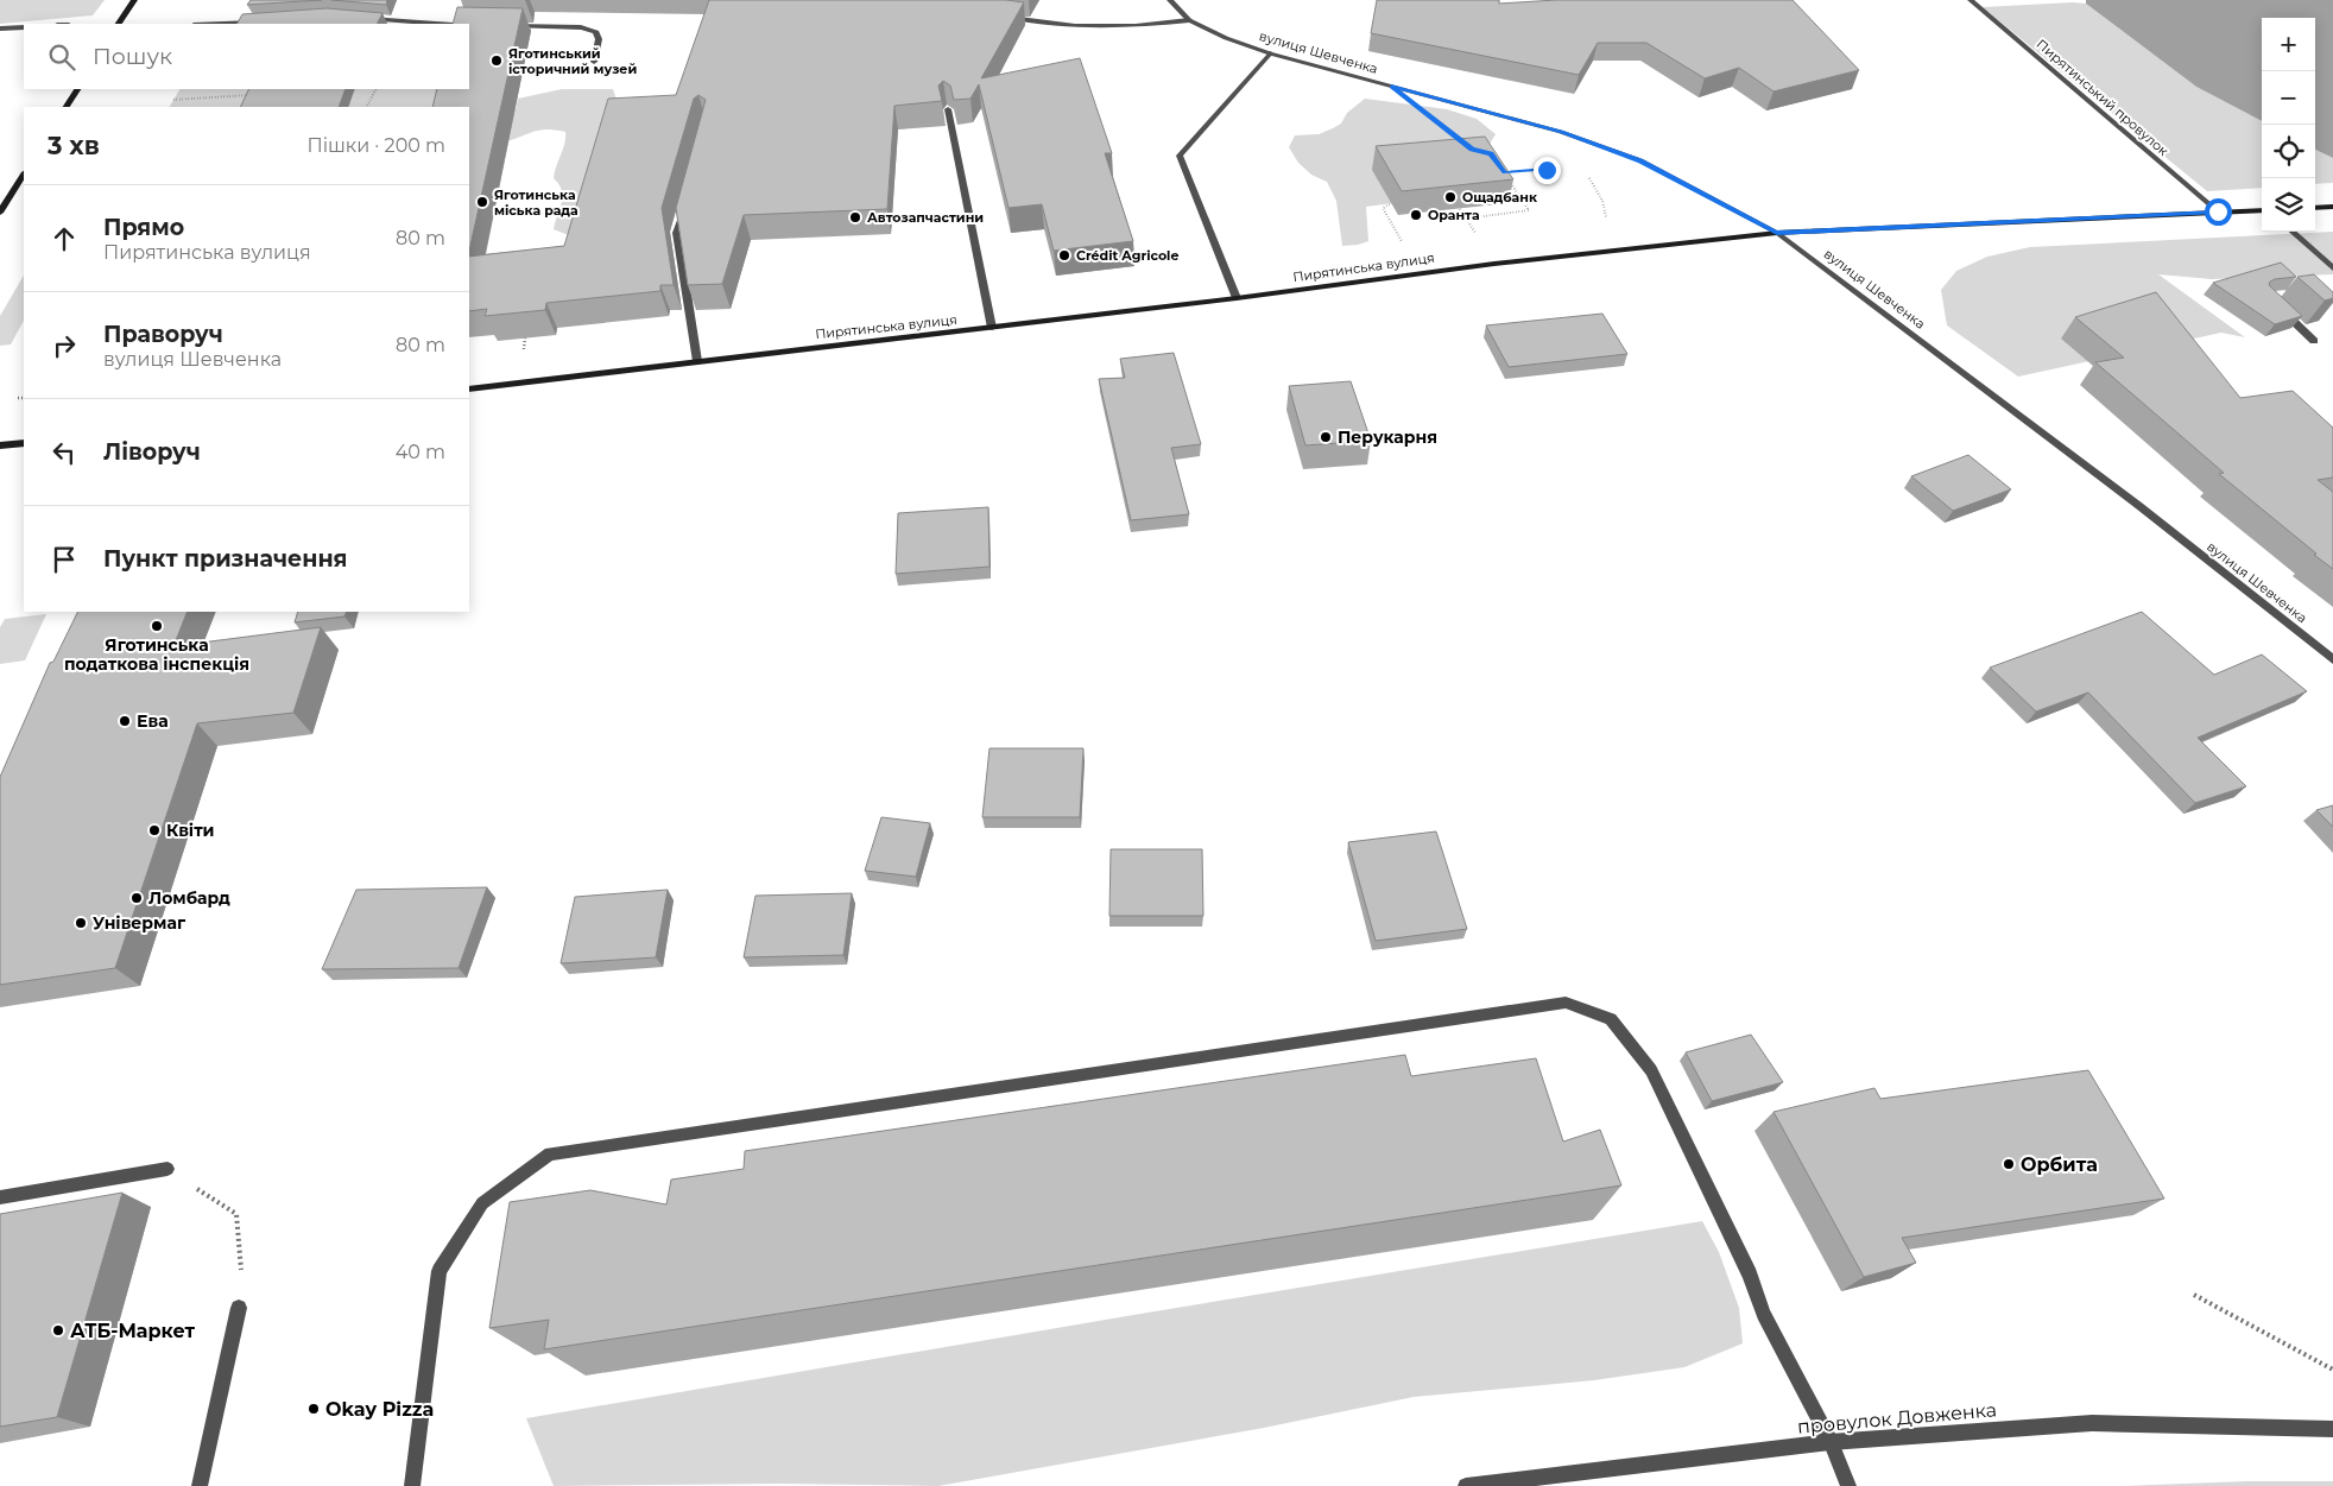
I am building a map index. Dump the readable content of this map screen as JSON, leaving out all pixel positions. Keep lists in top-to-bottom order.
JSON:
{
  "streets": {
    "main road": ["Пирятинська вулиця"],
    "street": ["вулиця Шевченка", "Пирятинський провулок", "провулок Довженка"]
  },
  "crossings": [
    ["вулиця Шевченка", "Пирятинська вулиця"],
    ["Пирятинський провулок", "Пирятинська вулиця"]
  ],
  "places": [
    "Яготинський історичний музей",
    "Ощадбанк",
    "Яготинська міська рада",
    "Оранта",
    "Автозапчастини",
    "Crédit Agricole",
    "Перукарня",
    "Яготинська податкова інспекція",
    "Ева",
    "Квіти",
    "Ломбард",
    "Універмаг",
    "Орбита",
    "АТБ-Маркет",
    "Okay Pizza"
  ],
  "page": {
    "map_buttons": ["+", "−"],
    "search": "Пошук",
    "heading": ["3 хв", "Пішки · 200 m"],
    "list": [
      ["Прямо", "Пирятинська вулиця", "80 m"],
      ["Праворуч", "вулиця Шевченка", "80 m"],
      ["Ліворуч", "40 m"],
      "Пункт призначення"
    ]
  }
}
